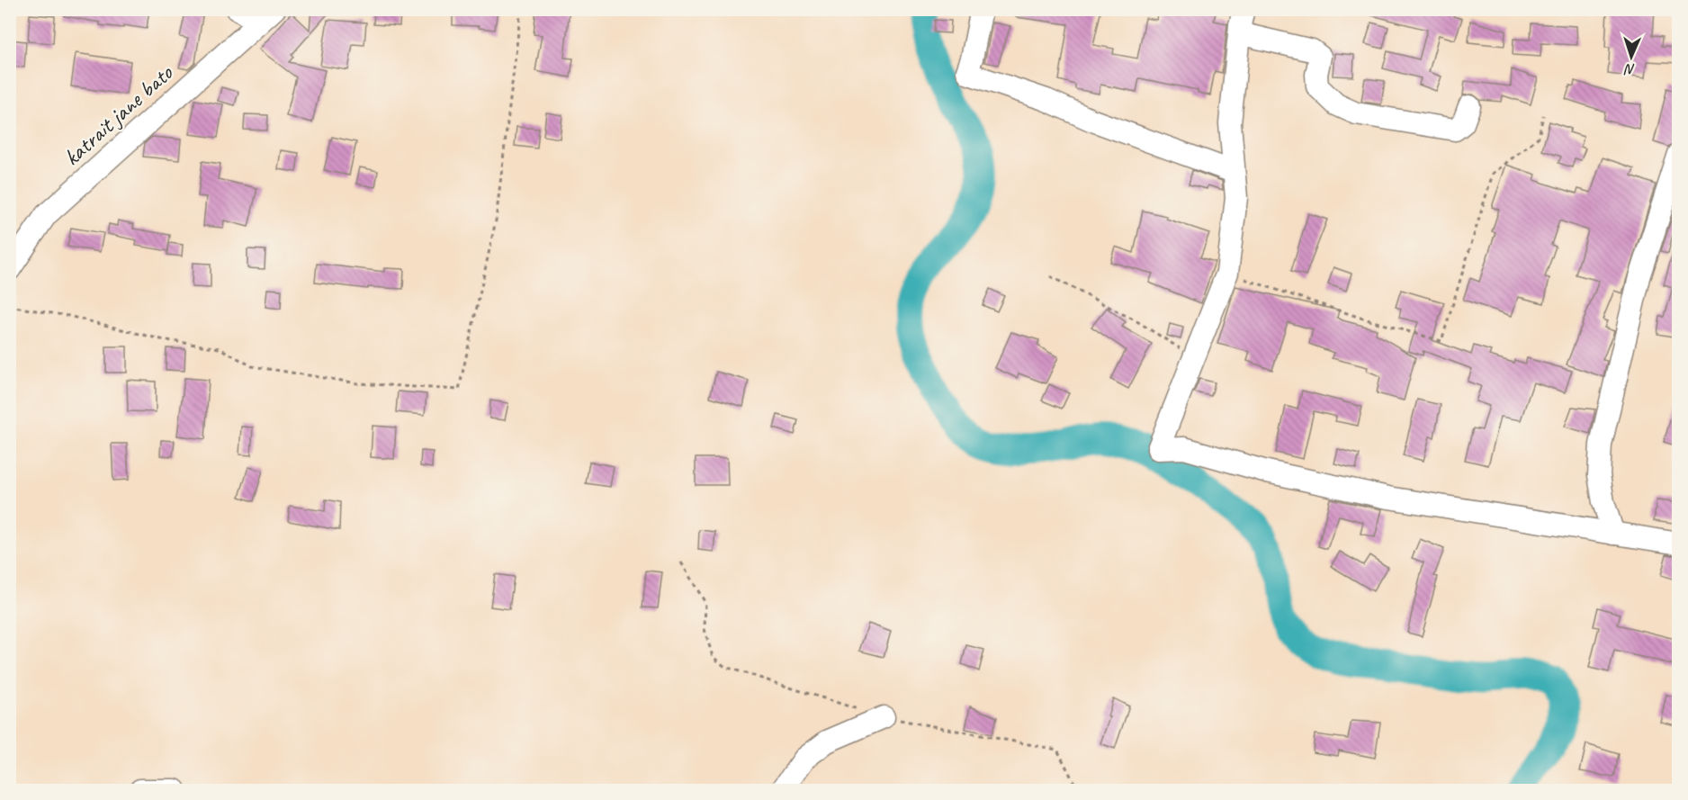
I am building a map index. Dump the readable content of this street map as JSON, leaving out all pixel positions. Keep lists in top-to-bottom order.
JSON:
{
  "streets": {
    "street": ["katrait jane bato"]
  },
  "north": "bottom"
}
